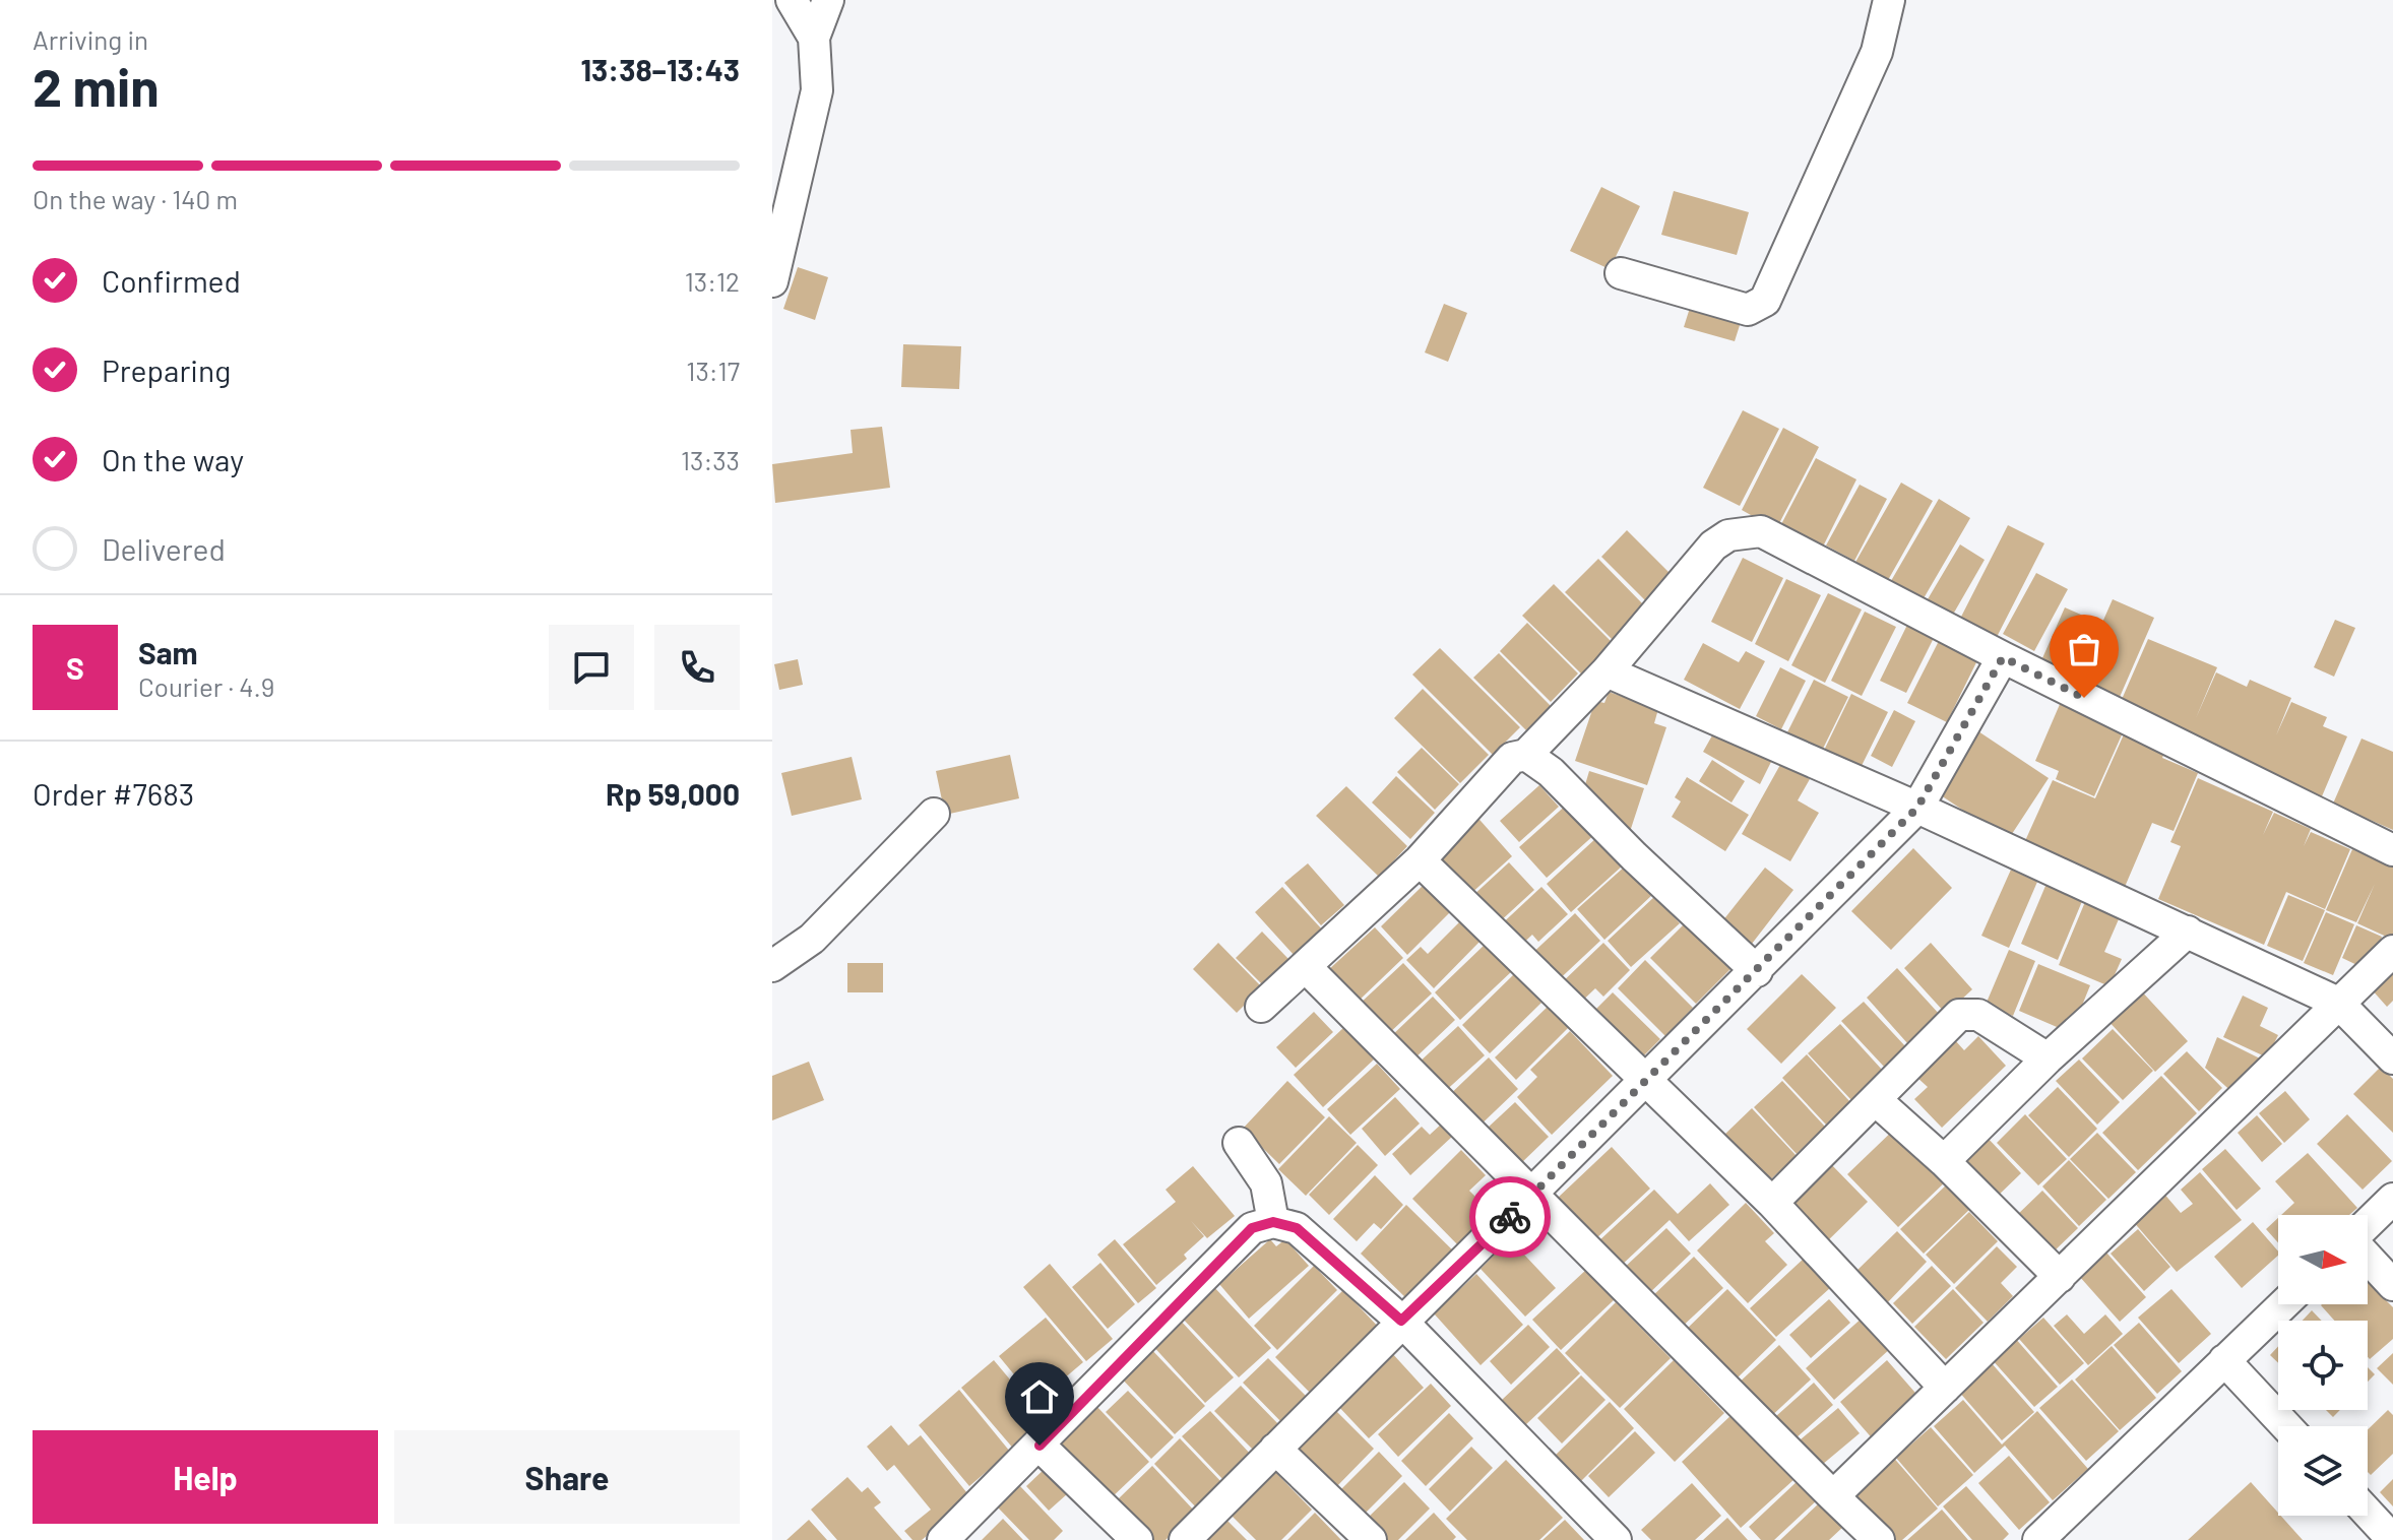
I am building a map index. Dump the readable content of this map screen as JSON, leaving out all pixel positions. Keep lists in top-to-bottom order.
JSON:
{
  "north": "right",
  "page": {
    "heading": ["2 min", "Arriving in", "13:38–13:43"],
    "panel": [
      "Sam",
      "Courier · 4.9",
      "Order #7683",
      "Rp 59,000"
    ],
    "bar": "On the way · 140 m",
    "list": [
      ["Confirmed", "13:12"],
      ["Preparing", "13:17"],
      ["On the way", "13:33"],
      "Delivered"
    ],
    "round": "S",
    "buttons": ["Help", "Share"]
  }
}
